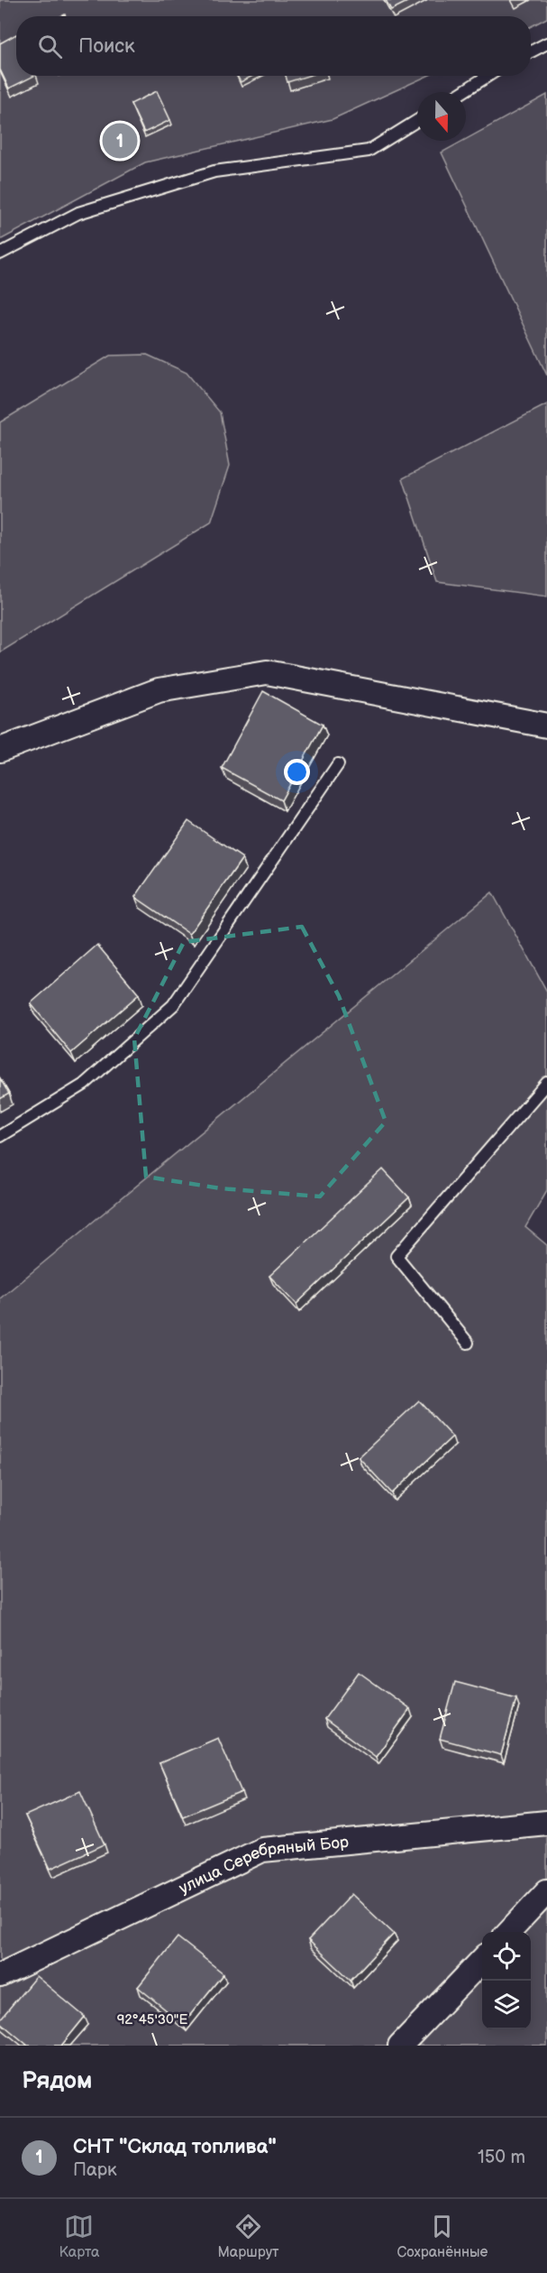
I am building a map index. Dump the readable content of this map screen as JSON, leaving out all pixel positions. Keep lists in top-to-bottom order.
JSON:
{
  "streets": {
    "street": ["улица Серебряный Бор"]
  },
  "north": "bottom",
  "page": {
    "search": "Поиск",
    "pins": "1",
    "heading": "Рядом",
    "list": [
      {
        "mark": "1",
        "name": "СНТ \"Склад топлива\"",
        "note": "Парк",
        "value": "150 m"
      }
    ],
    "nav": ["Карта", "Маршрут", "Сохранённые"]
  },
  "coordinates": ["92°45'30\"E"]
}
